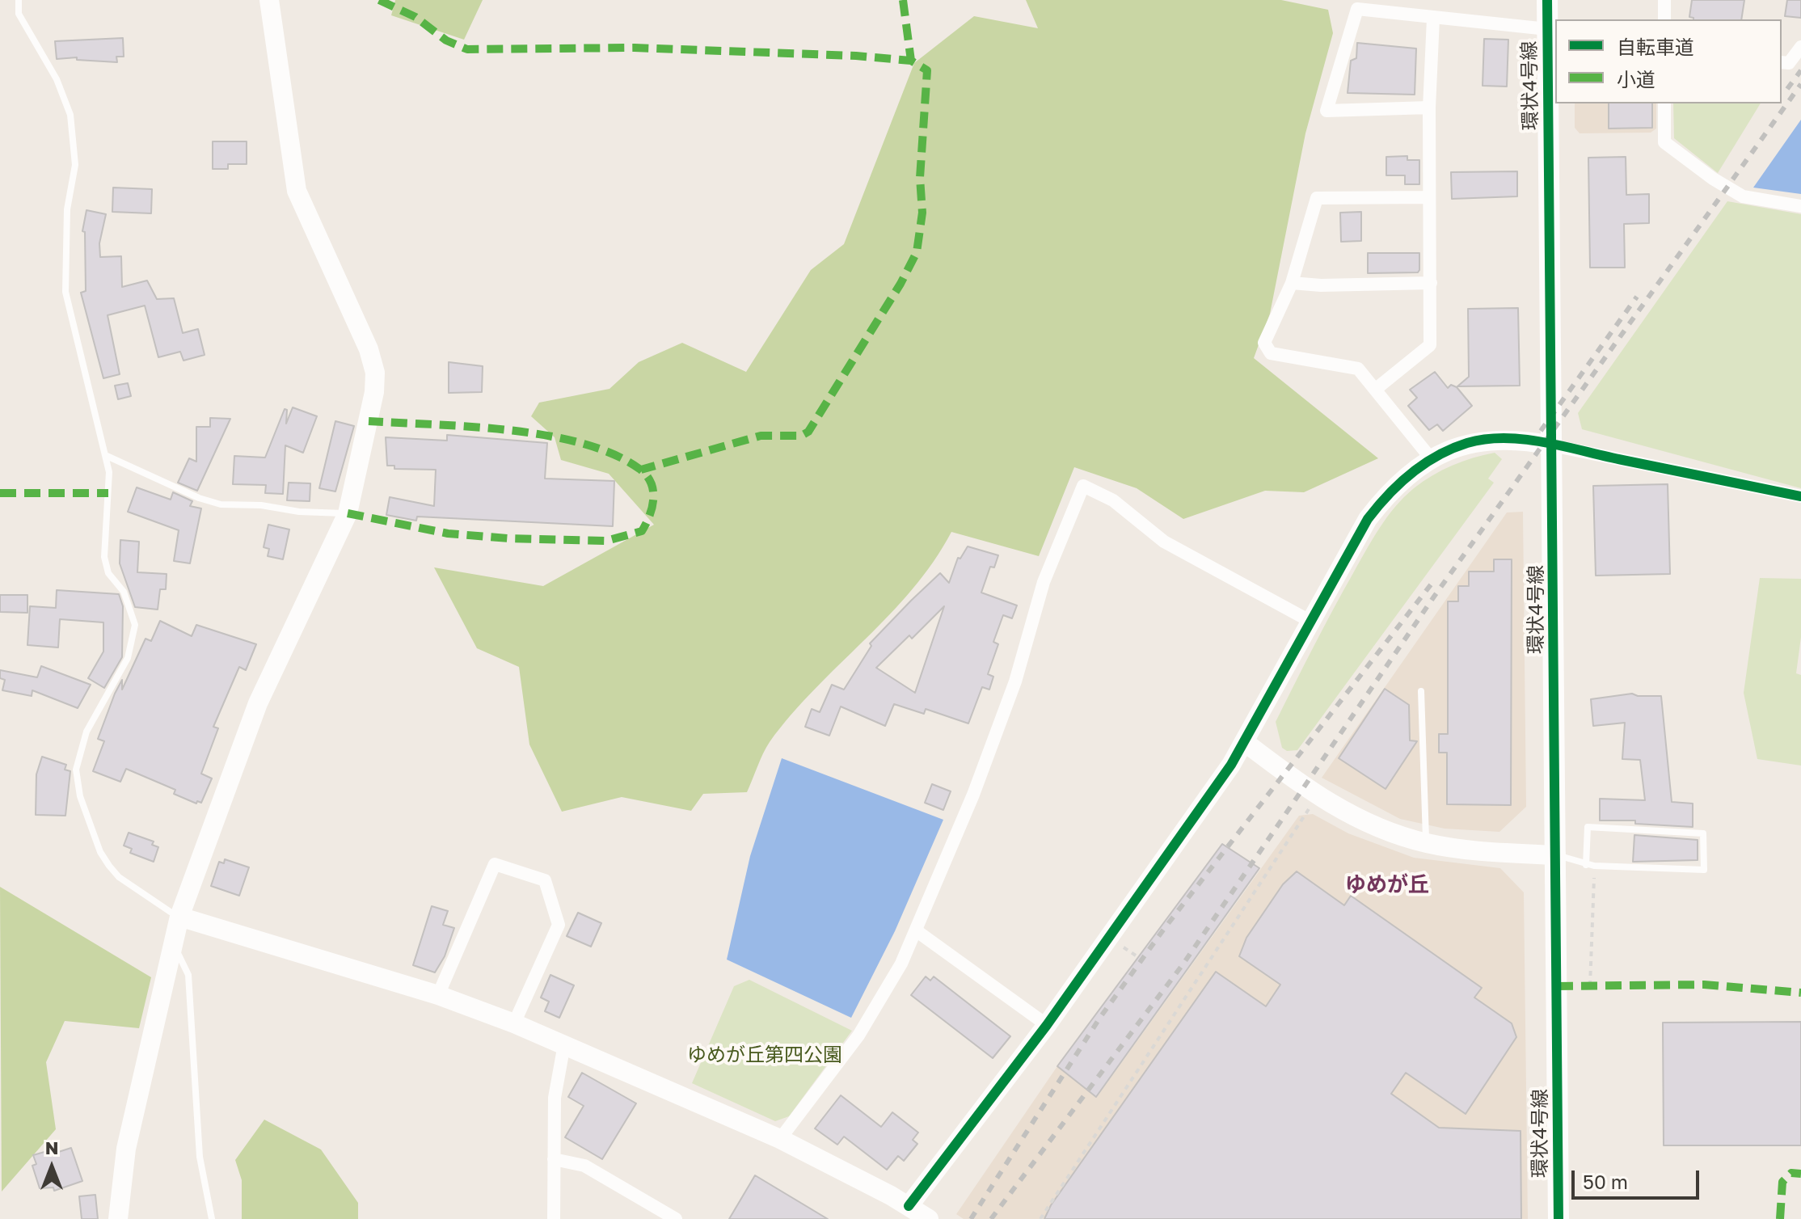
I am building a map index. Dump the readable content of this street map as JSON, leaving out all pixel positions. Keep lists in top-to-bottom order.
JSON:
{
  "streets": {
    "main road": ["環状4号線"]
  },
  "districts": ["ゆめが丘"],
  "parks": ["ゆめが丘第四公園"],
  "legend": ["自転車道", "小道"],
  "scale_bar": "50 m",
  "north": "top"
}
